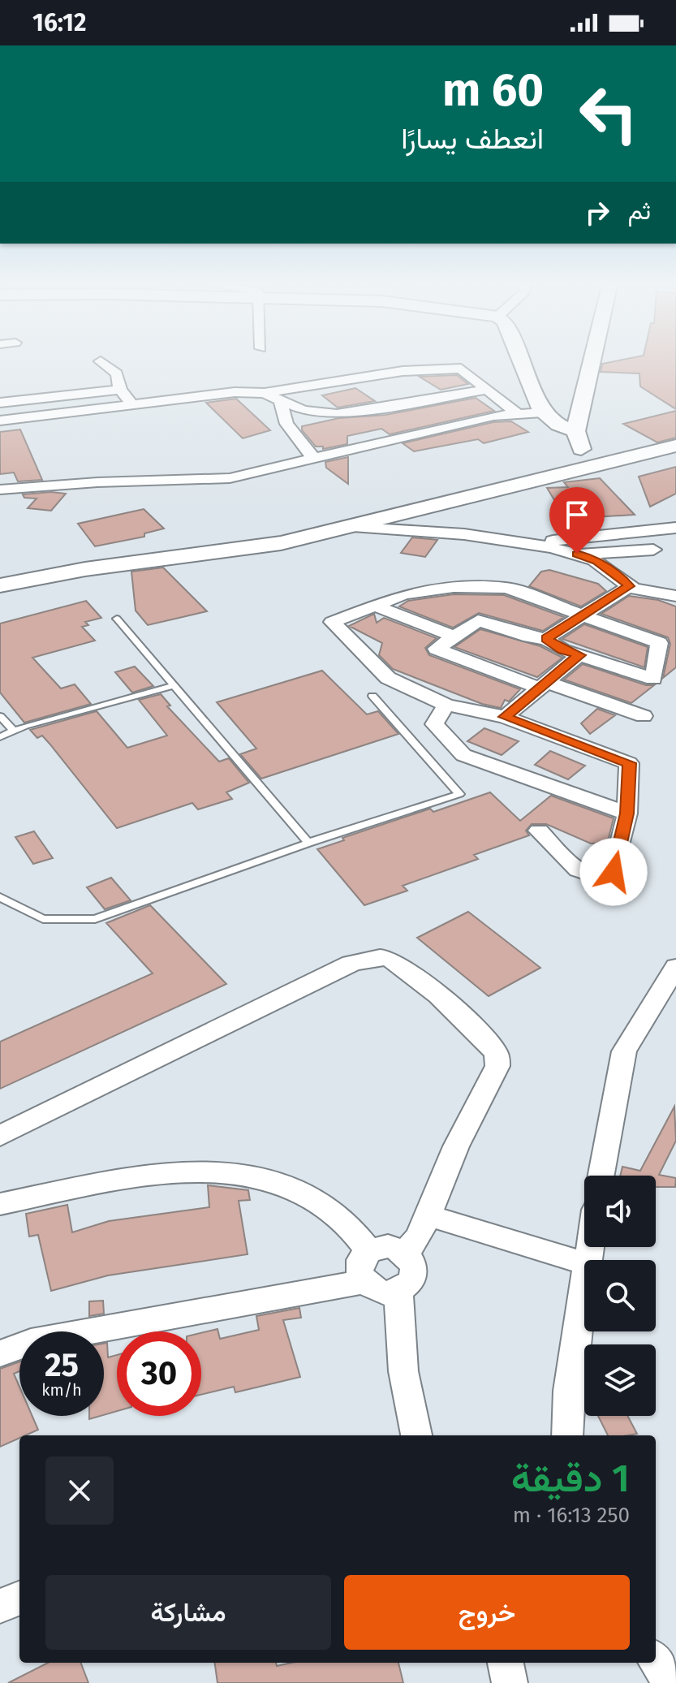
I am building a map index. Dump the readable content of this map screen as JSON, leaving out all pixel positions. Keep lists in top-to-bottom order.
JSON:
{
  "page": {
    "status": "16:12",
    "turn": ["60 m", "انعطف يسارًا"],
    "then": "ثم",
    "speed": "25 km/h",
    "limit": "30",
    "heading": ["1 دقيقة", "250 m · 16:13"],
    "buttons": ["خروج", "مشاركة"]
  }
}
